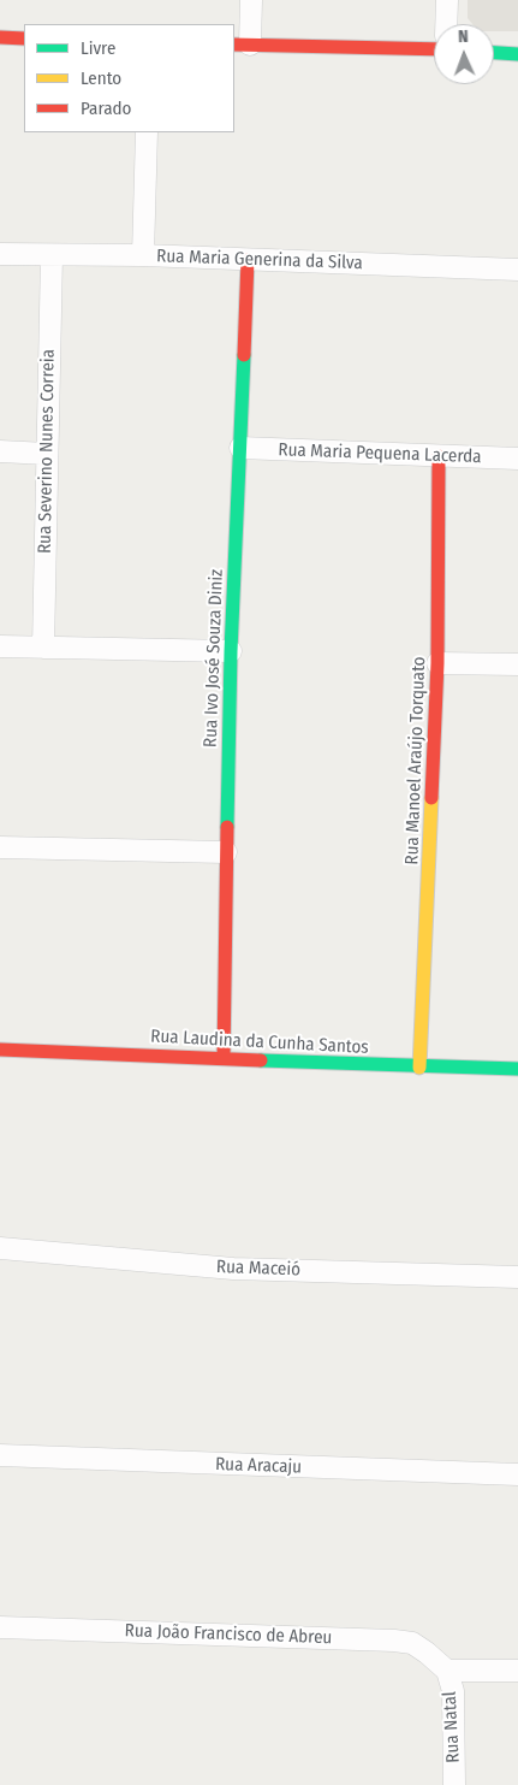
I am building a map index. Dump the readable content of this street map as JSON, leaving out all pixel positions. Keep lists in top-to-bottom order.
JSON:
{
  "streets": {
    "street": [
      "Rua Maria Generina da Silva",
      "Rua Severino Nunes Correia",
      "Rua Maria Pequena Lacerda",
      "Rua Ivo José Souza Diniz",
      "Rua Manoel Araújo Torquato",
      "Rua Laudina da Cunha Santos",
      "Rua Maceió",
      "Rua Aracaju",
      "Rua João Francisco de Abreu",
      "Rua Natal"
    ]
  },
  "crossings": [
    ["Rua Maria Generina da Silva", "Rua Severino Nunes Correia"],
    ["Rua Maria Generina da Silva", "Rua Ivo José Souza Diniz"],
    ["Rua Maria Pequena Lacerda", "Rua Ivo José Souza Diniz"],
    ["Rua Maria Pequena Lacerda", "Rua Manoel Araújo Torquato"],
    ["Rua Ivo José Souza Diniz", "Rua Laudina da Cunha Santos"],
    ["Rua Manoel Araújo Torquato", "Rua Laudina da Cunha Santos"],
    ["Rua João Francisco de Abreu", "Rua Natal"]
  ],
  "legend": ["Livre", "Lento", "Parado"],
  "north": "top"
}
